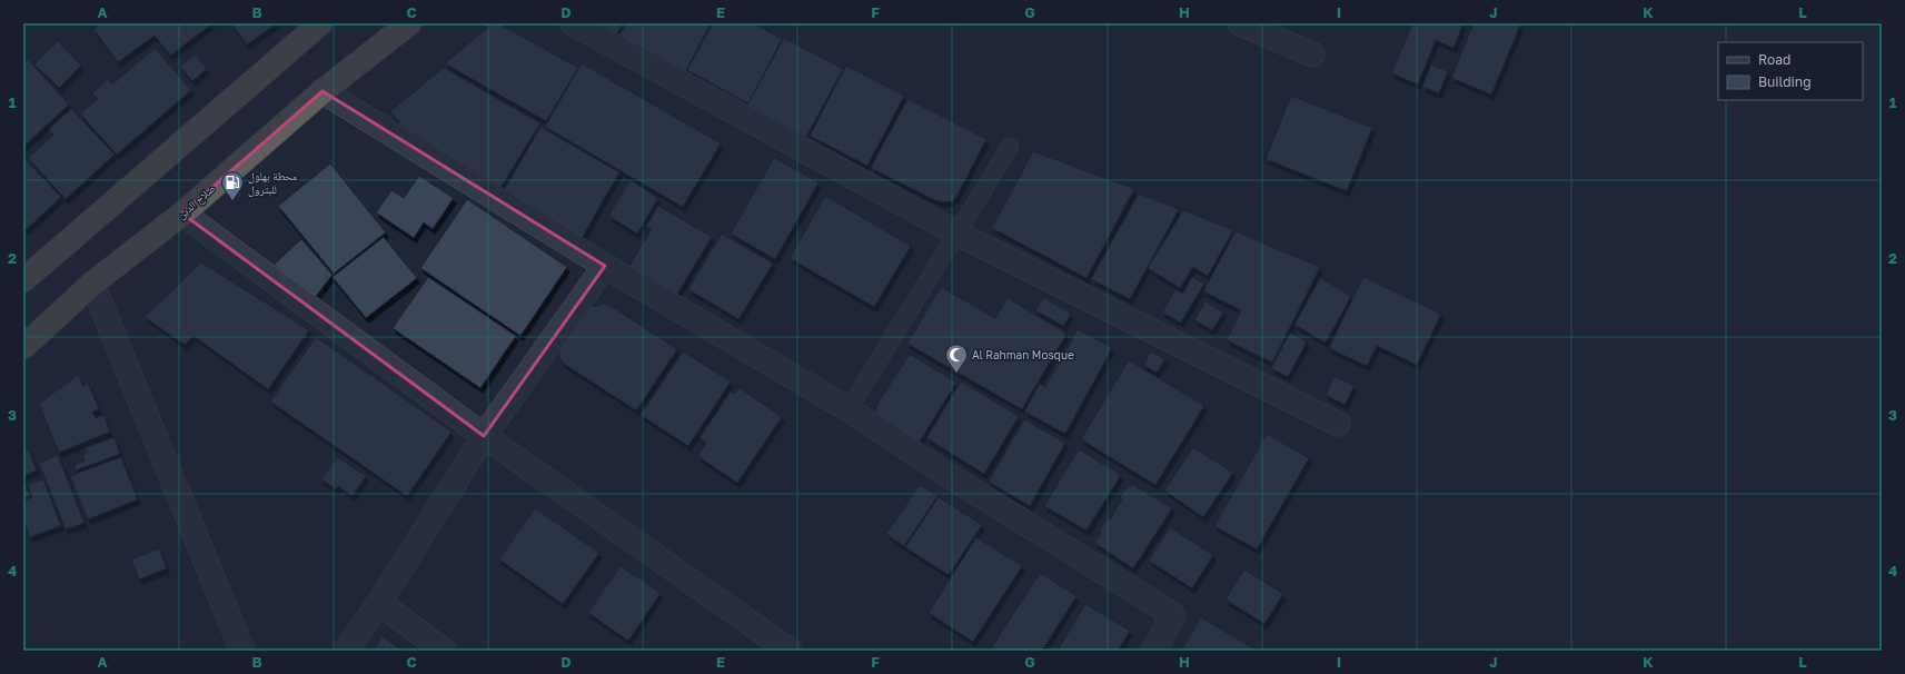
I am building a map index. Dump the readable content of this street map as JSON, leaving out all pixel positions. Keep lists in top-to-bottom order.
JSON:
{
  "streets": {
    "highway": ["صلاح الدين"]
  },
  "places": {
    "fuel station": ["محطة بهلول للبترول"],
    "mosque": ["Al Rahman Mosque"]
  },
  "legend": ["Road", "Building"],
  "grid": {
    "columns": [
      "A",
      "B",
      "C",
      "D",
      "E",
      "F",
      "G",
      "H",
      "I",
      "J",
      "K",
      "L"
    ],
    "rows": [
      "1",
      "2",
      "3",
      "4"
    ]
  }
}
